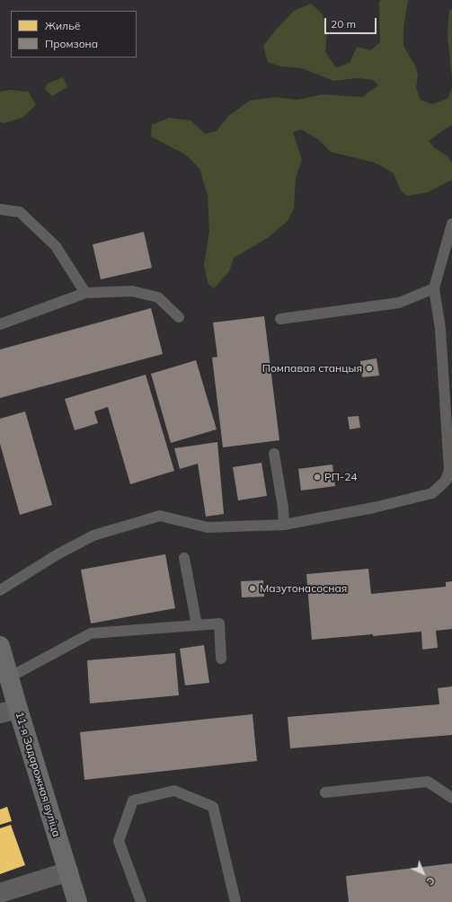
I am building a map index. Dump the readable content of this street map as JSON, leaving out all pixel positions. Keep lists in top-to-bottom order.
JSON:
{
  "streets": {
    "main road": ["11-я Задарожная вуліца"]
  },
  "places": ["Помпавая станцыя", "РП-24", "Мазутонасосная"],
  "legend": ["Жильё", "Промзона"],
  "scale_bar": "20 m",
  "north": "bottom right"
}
